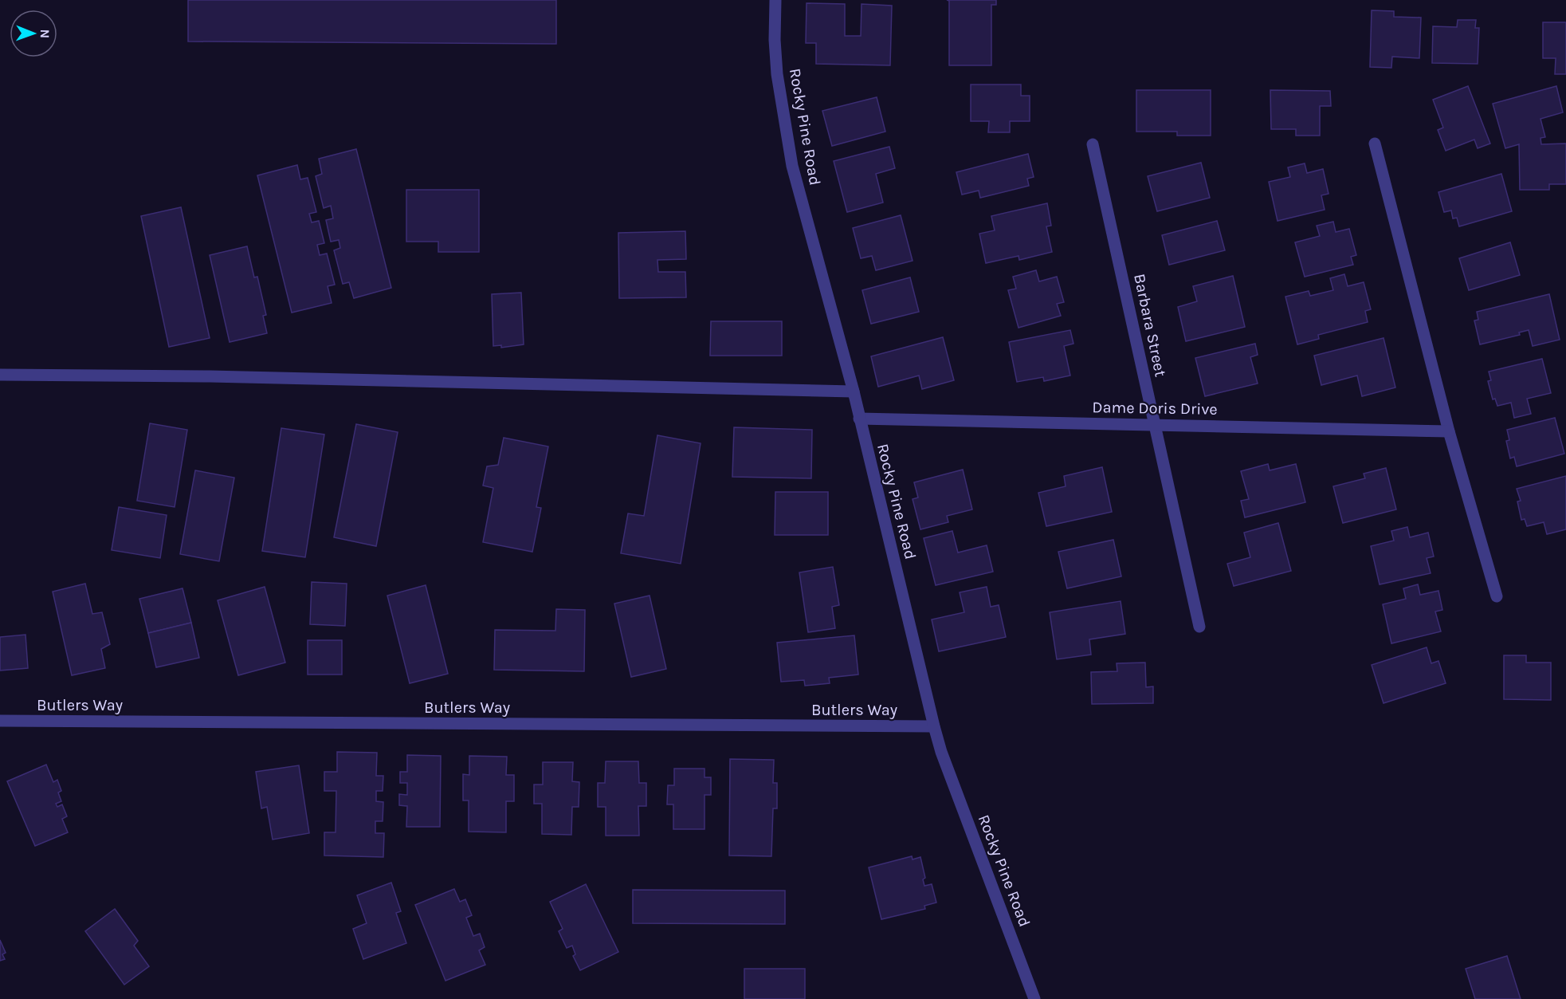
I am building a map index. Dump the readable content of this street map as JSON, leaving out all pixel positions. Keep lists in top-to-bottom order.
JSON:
{
  "streets": {
    "street": [
      "Rocky Pine Road",
      "Barbara Street",
      "Dame Doris Drive",
      "Butlers Way"
    ]
  },
  "crossings": [
    ["Rocky Pine Road", "Dame Doris Drive"],
    ["Rocky Pine Road", "Butlers Way"],
    ["Barbara Street", "Dame Doris Drive"]
  ],
  "north": "right"
}
